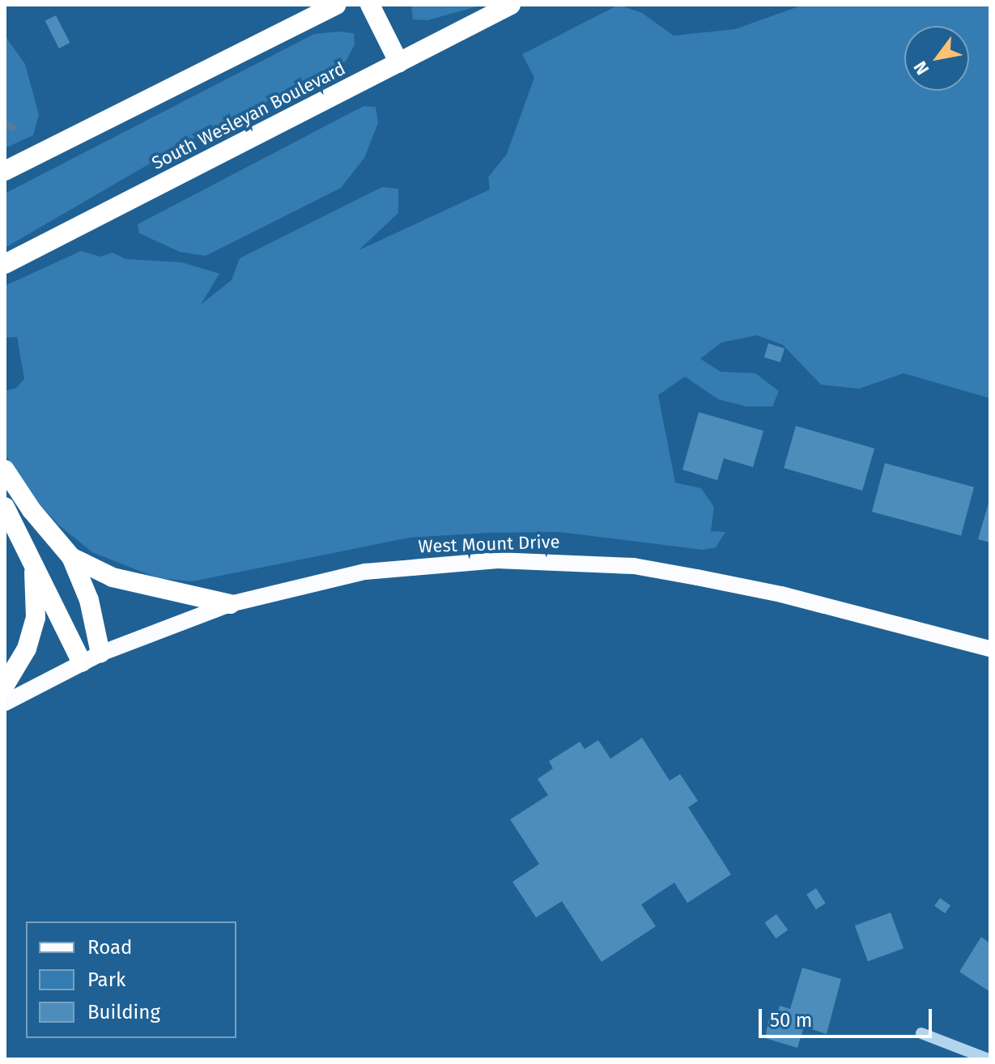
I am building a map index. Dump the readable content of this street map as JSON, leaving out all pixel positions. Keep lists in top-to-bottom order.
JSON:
{
  "streets": {
    "highway": ["South Wesleyan Boulevard"],
    "main road": ["West Mount Drive"]
  },
  "legend": ["Road", "Park", "Building"],
  "scale_bar": "50 m",
  "north": "bottom left"
}
